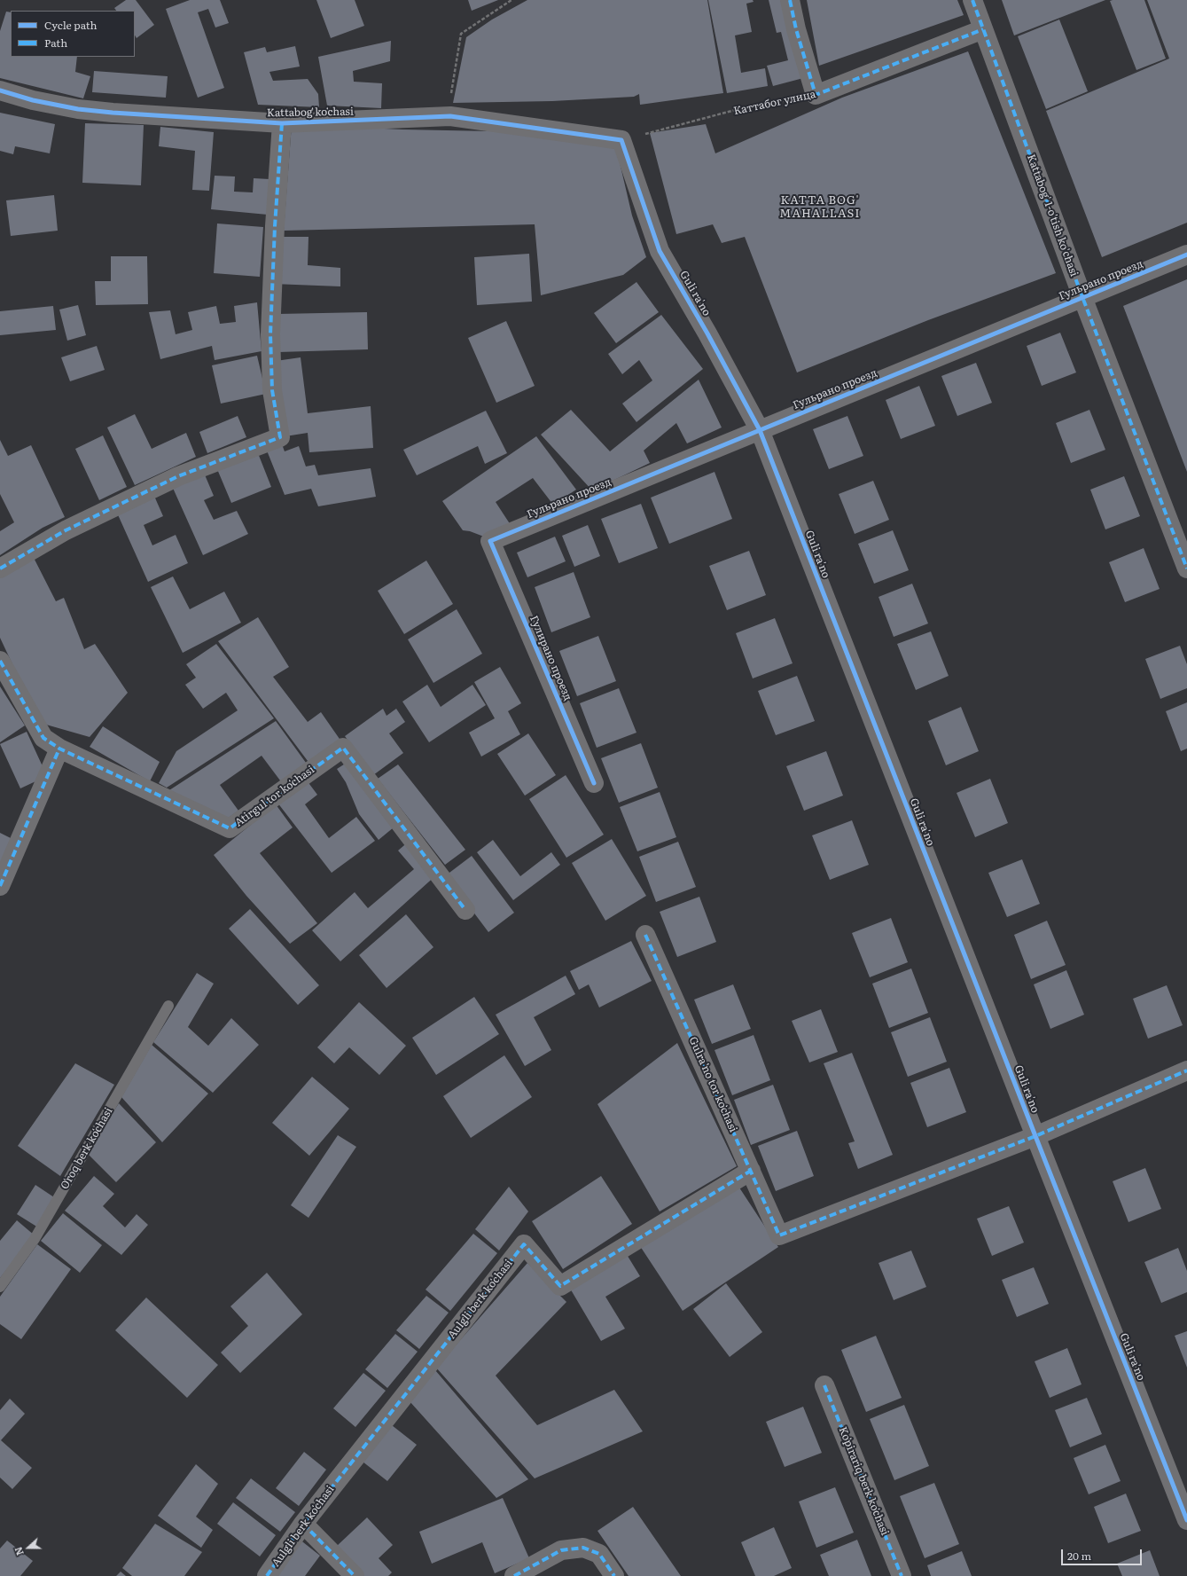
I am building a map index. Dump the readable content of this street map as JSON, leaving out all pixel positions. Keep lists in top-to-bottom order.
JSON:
{
  "streets": {
    "street": [
      "Каттабог улица",
      "Kattabogʻ koʻchasi",
      "Kattabog' 1-o'tish ko'chasi",
      "Гульрано проезд",
      "Guli ra'no",
      "Гулирано проезд",
      "Atirgul tor koʻchasi",
      "Gulraʼno tor koʻchasi",
      "Aulgli berk koʻchasi",
      "Koʻpirariq berk koʻchasi"
    ],
    "lane": ["Oʻroq berk koʻchasi"]
  },
  "crossings": [
    ["Каттабог улица", "Kattabogʻ koʻchasi"],
    ["Каттабог улица", "Kattabog' 1-o'tish ko'chasi"],
    ["Каттабог улица", "Guli ra'no"],
    ["Kattabogʻ koʻchasi", "Guli ra'no"],
    ["Kattabog' 1-o'tish ko'chasi", "Гульрано проезд"],
    ["Гульрано проезд", "Guli ra'no"],
    ["Гульрано проезд", "Гулирано проезд"],
    ["Guli ra'no", "Gulraʼno tor koʻchasi"],
    ["Gulraʼno tor koʻchasi", "Aulgli berk koʻchasi"]
  ],
  "districts": ["KATTA BOG' MAHALLASI"],
  "legend": ["Cycle path", "Path"],
  "scale_bar": "20 m",
  "north": "left"
}
